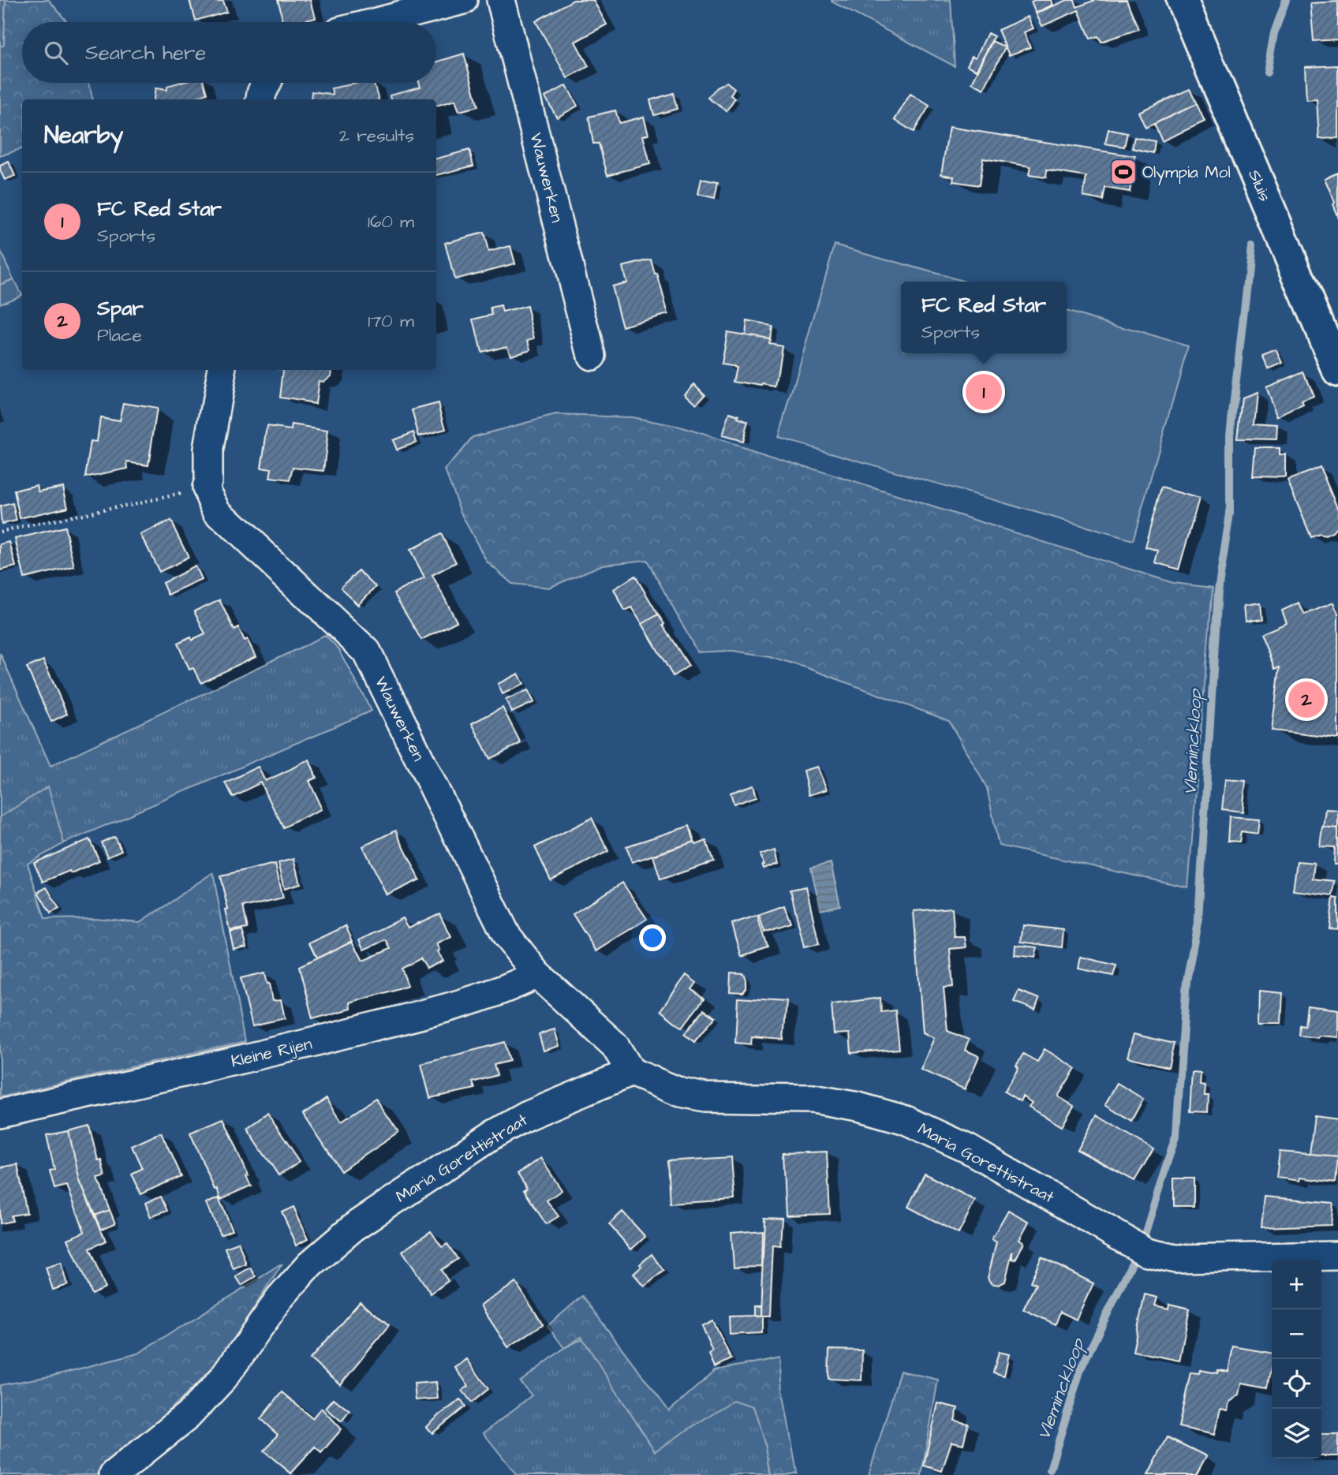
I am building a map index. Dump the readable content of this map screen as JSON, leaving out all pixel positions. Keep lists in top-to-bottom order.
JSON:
{
  "streets": {
    "street": [
      "Wauwerken",
      "Sluis",
      "Kleine Rijen",
      "Maria Gorettistraat"
    ]
  },
  "crossings": [
    ["Wauwerken", "Kleine Rijen"],
    ["Wauwerken", "Maria Gorettistraat"]
  ],
  "water": ["Vleminckloop"],
  "places": {
    "sports": ["Olympia Mol"]
  },
  "page": {
    "search": "Search here",
    "heading": ["Nearby", "2 results"],
    "list": [
      {
        "mark": "1",
        "name": "FC Red Star",
        "note": "Sports",
        "value": "160 m"
      },
      {
        "mark": "2",
        "name": "Spar",
        "note": "Place",
        "value": "170 m"
      }
    ],
    "popup": ["FC Red Star", "Sports"],
    "pins": ["1", "2"],
    "map_buttons": ["+", "−"]
  }
}
